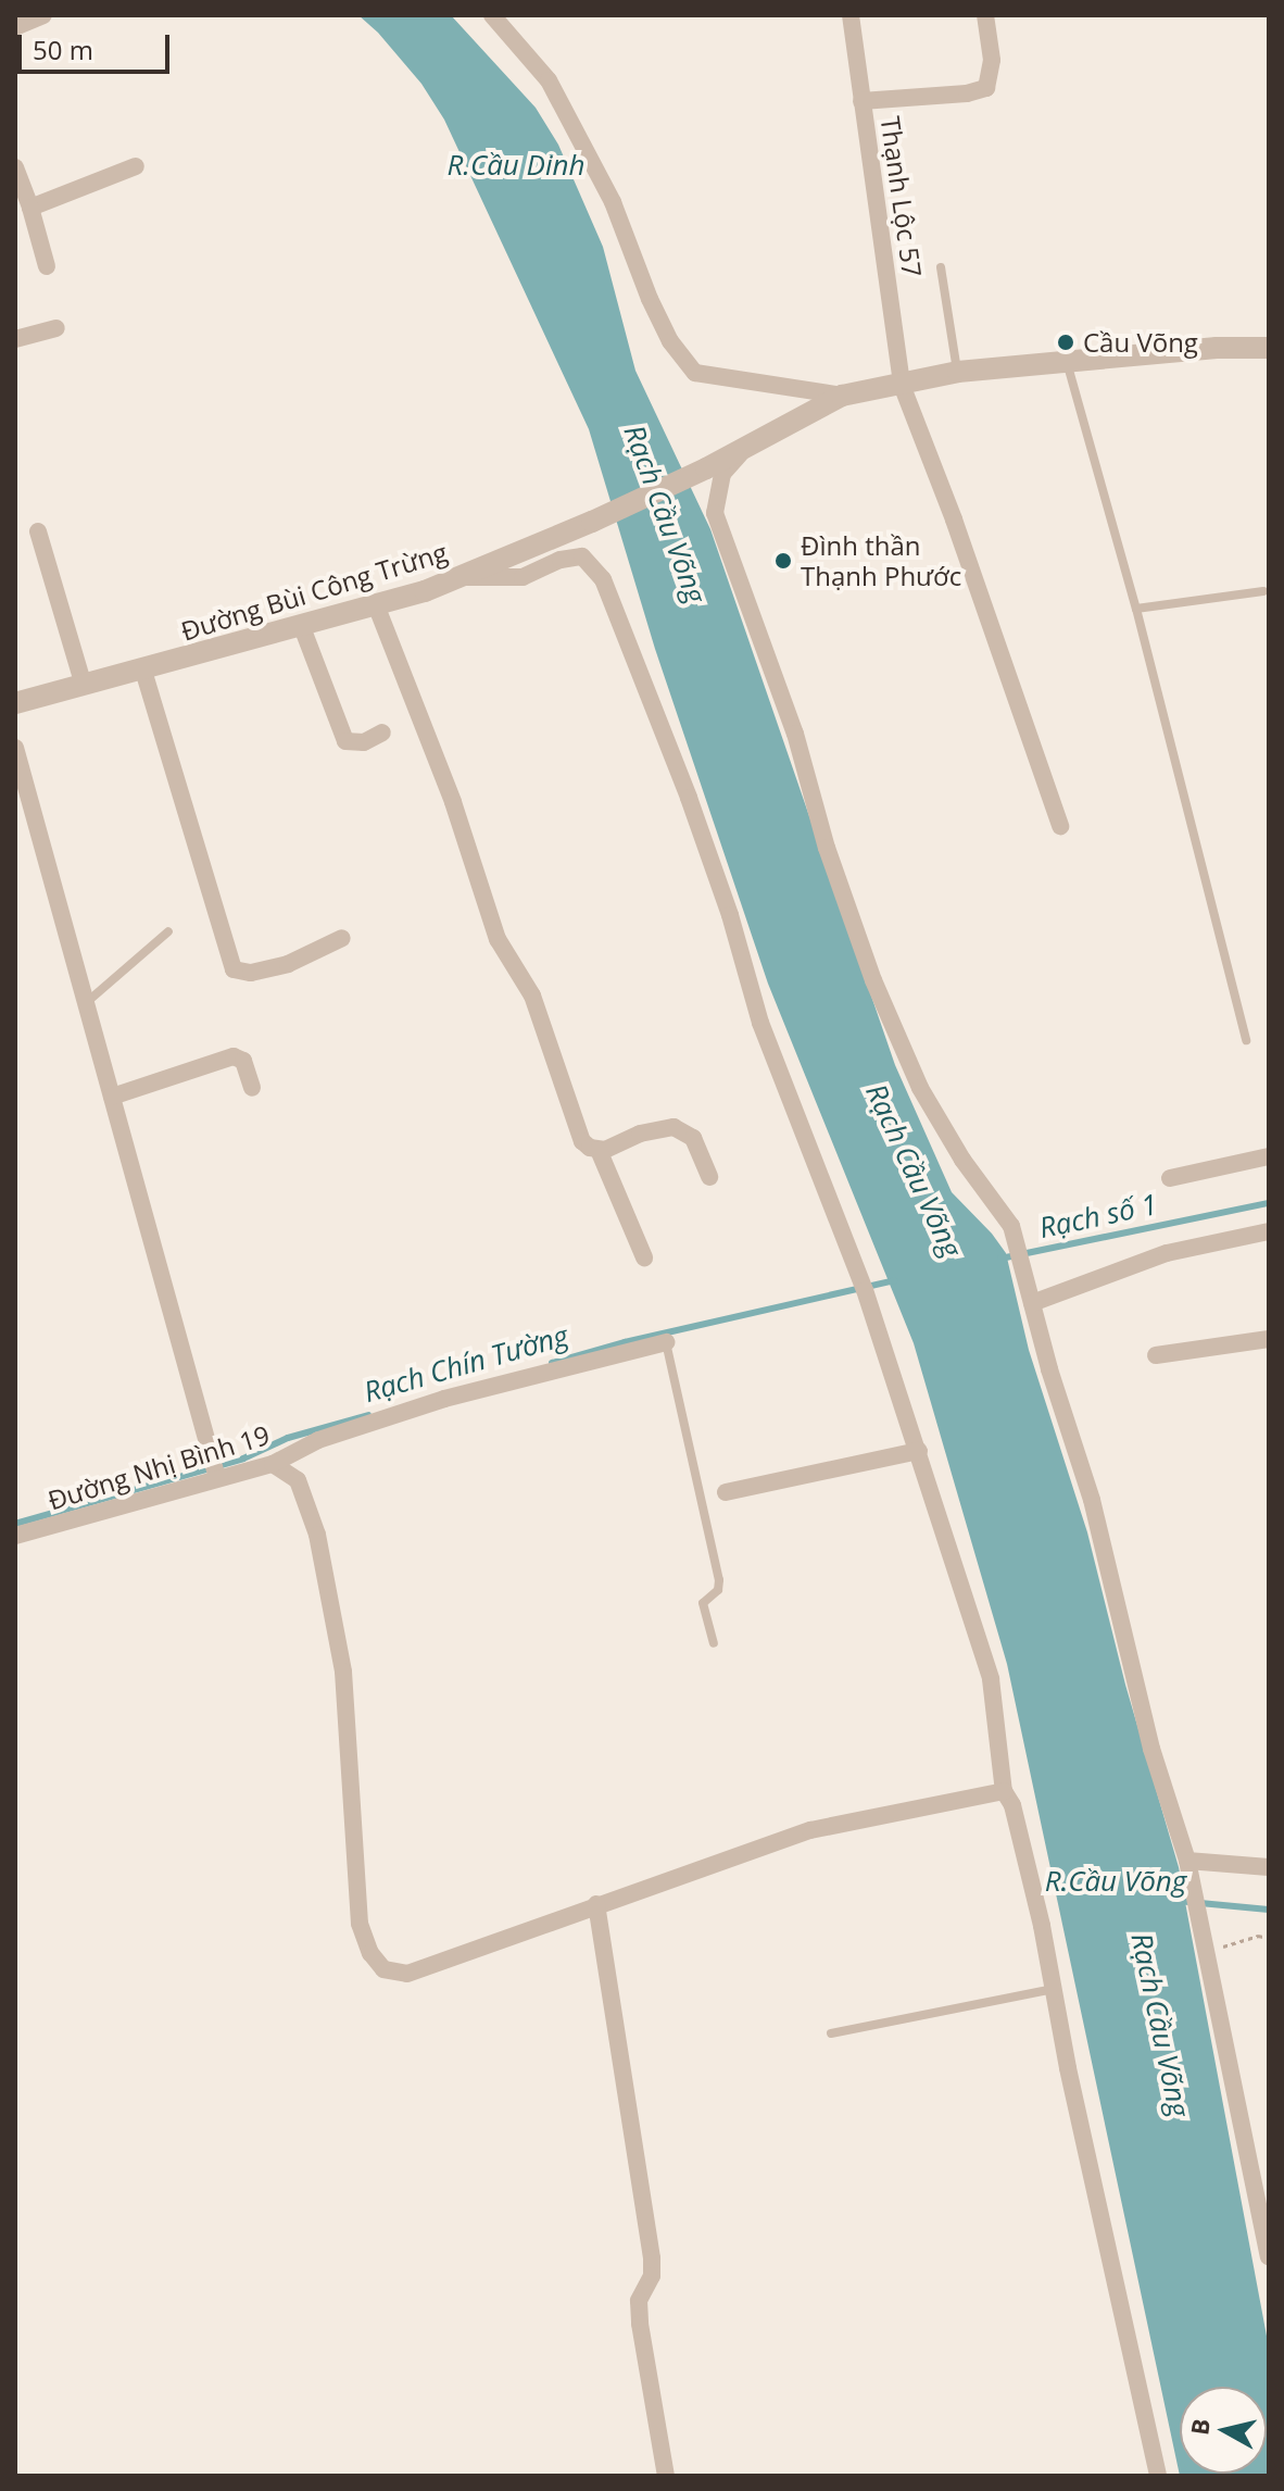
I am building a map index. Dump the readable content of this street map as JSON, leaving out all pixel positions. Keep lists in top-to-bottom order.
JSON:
{
  "streets": {
    "street": ["Thạnh Lộc 57", "Đường Bùi Công Trừng", "Đường Nhị Bình 19"]
  },
  "crossings": [
    ["Thạnh Lộc 57", "Đường Bùi Công Trừng"]
  ],
  "water": [
    "R.Cầu Dinh",
    "Rạch Cầu Võng",
    "Rạch số 1",
    "Rạch Chín Tường",
    "R.Cầu Võng"
  ],
  "places": ["Cầu Võng", "Đình thần Thạnh Phước"],
  "scale_bar": "50 m",
  "north": "left"
}
